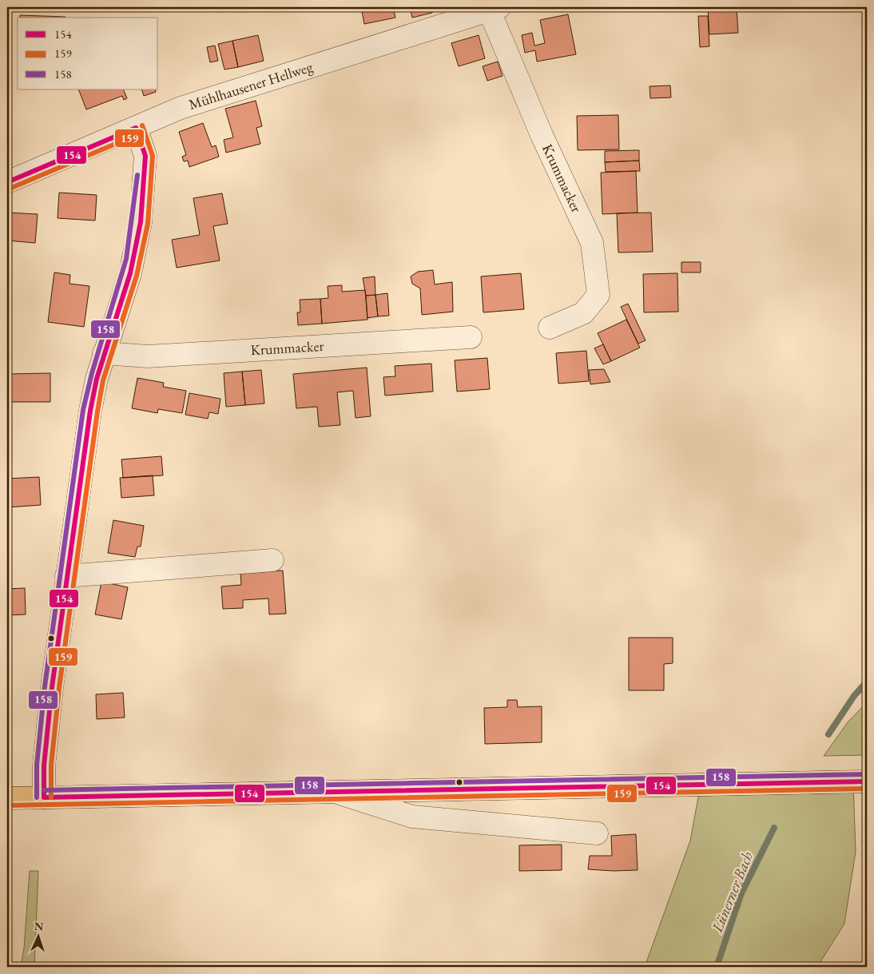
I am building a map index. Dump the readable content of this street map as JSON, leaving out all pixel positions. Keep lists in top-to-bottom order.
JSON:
{
  "streets": {
    "street": ["Mühlhausener Hellweg", "Krummacker"]
  },
  "crossings": [
    ["Mühlhausener Hellweg", "Krummacker"]
  ],
  "water": ["Lünerner Bach"],
  "lines": ["transit line 159", "transit line 154", "transit line 158"],
  "legend": ["154", "159", "158"],
  "north": "top"
}
